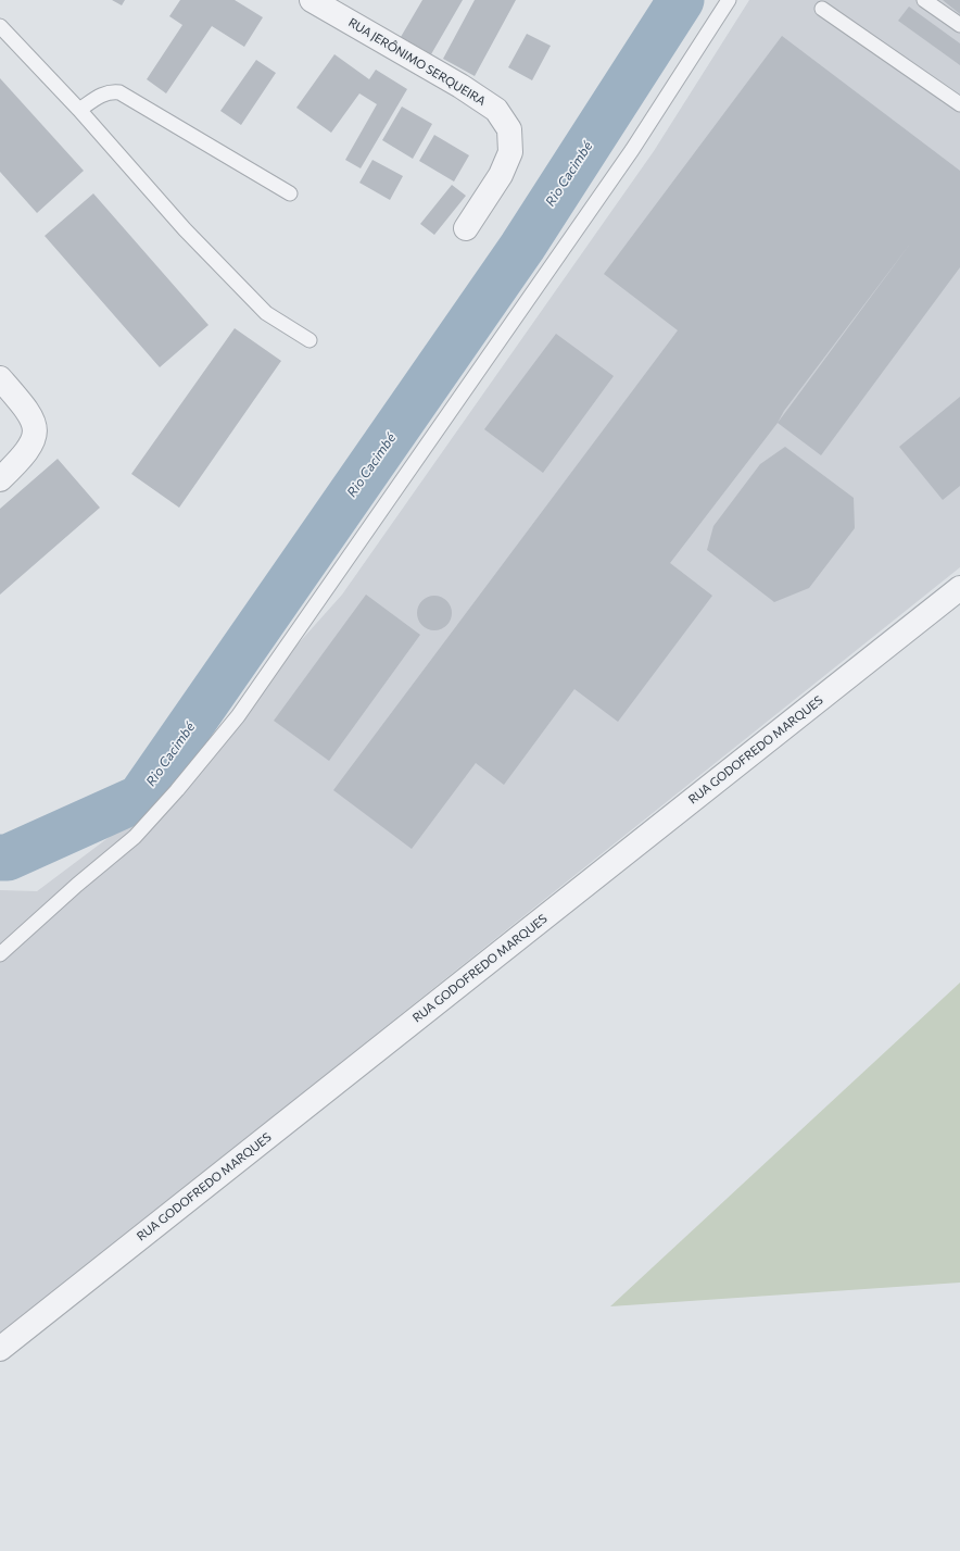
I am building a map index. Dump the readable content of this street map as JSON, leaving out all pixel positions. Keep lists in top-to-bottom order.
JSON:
{
  "streets": {
    "street": ["RUA JERÔNIMO SERQUEIRA", "RUA GODOFREDO MARQUES"]
  },
  "water": ["Rio Cacimbé"]
}
